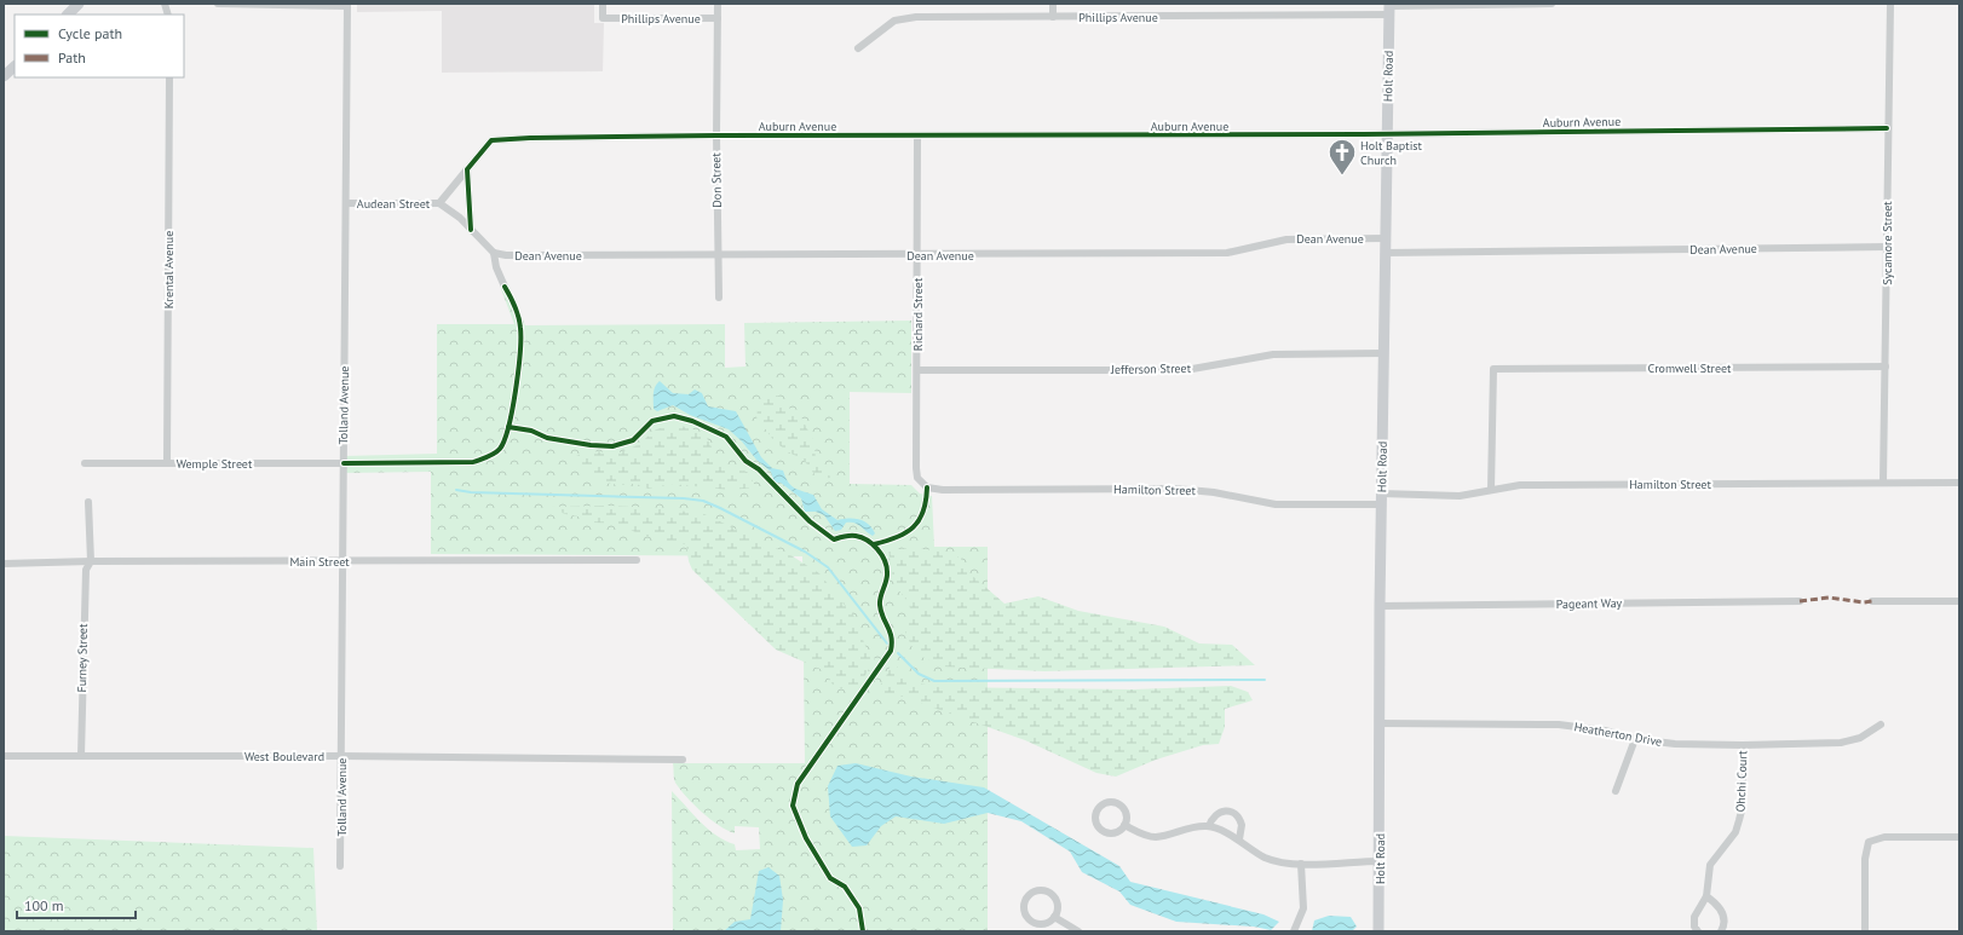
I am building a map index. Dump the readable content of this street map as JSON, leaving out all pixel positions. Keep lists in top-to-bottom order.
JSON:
{
  "streets": {
    "main road": ["Holt Road"],
    "street": [
      "Phillips Avenue",
      "Auburn Avenue",
      "Don Street",
      "Audean Street",
      "Dean Avenue",
      "Sycamore Street",
      "Krental Avenue",
      "Richard Street",
      "Cromwell Street",
      "Jefferson Street",
      "Tolland Avenue",
      "Wemple Street",
      "Hamilton Street",
      "Main Street",
      "Pageant Way",
      "Furney Street",
      "Heatherton Drive",
      "West Boulevard",
      "Ohchi Court"
    ]
  },
  "crossings": [
    ["Phillips Avenue", "Holt Road"],
    ["Phillips Avenue", "Don Street"],
    ["Holt Road", "Auburn Avenue"],
    ["Holt Road", "Dean Avenue"],
    ["Holt Road", "Jefferson Street"],
    ["Holt Road", "Hamilton Street"],
    ["Holt Road", "Pageant Way"],
    ["Holt Road", "Heatherton Drive"],
    ["Auburn Avenue", "Don Street"],
    ["Auburn Avenue", "Sycamore Street"],
    ["Auburn Avenue", "Richard Street"],
    ["Don Street", "Dean Avenue"],
    ["Audean Street", "Tolland Avenue"],
    ["Dean Avenue", "Sycamore Street"],
    ["Dean Avenue", "Richard Street"],
    ["Sycamore Street", "Cromwell Street"],
    ["Sycamore Street", "Hamilton Street"],
    ["Krental Avenue", "Wemple Street"],
    ["Richard Street", "Jefferson Street"],
    ["Richard Street", "Hamilton Street"],
    ["Cromwell Street", "Hamilton Street"],
    ["Tolland Avenue", "Wemple Street"],
    ["Tolland Avenue", "Main Street"],
    ["Tolland Avenue", "West Boulevard"],
    ["Main Street", "Furney Street"],
    ["Furney Street", "West Boulevard"],
    ["Heatherton Drive", "Ohchi Court"]
  ],
  "places": {
    "church": ["Holt Baptist Church"]
  },
  "legend": ["Cycle path", "Path"],
  "scale_bar": "100 m"
}
